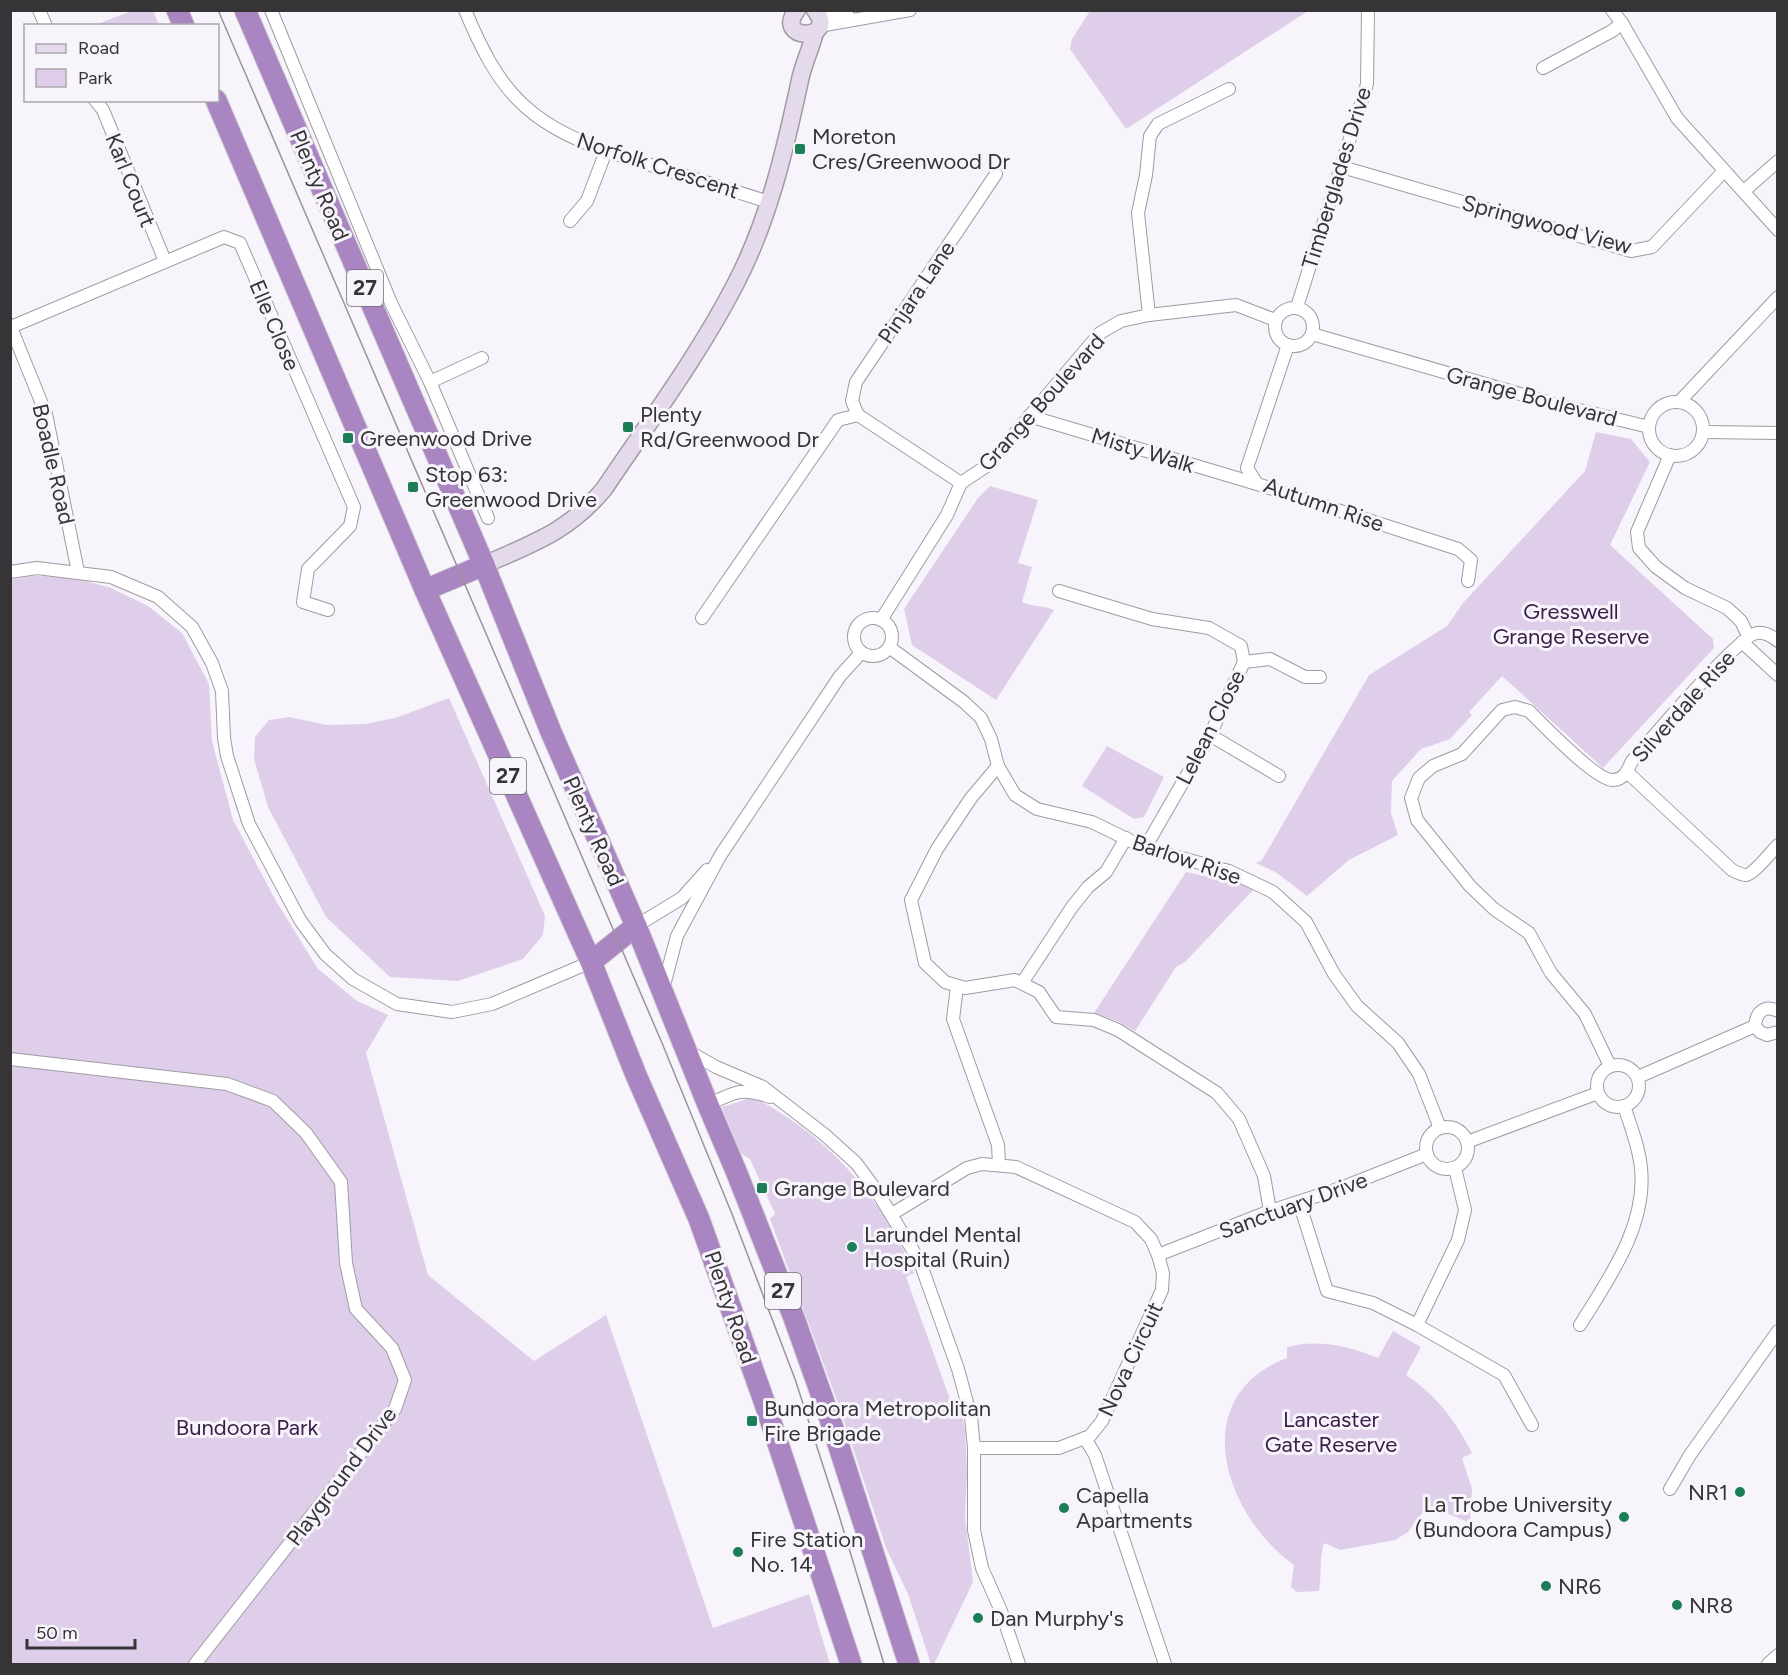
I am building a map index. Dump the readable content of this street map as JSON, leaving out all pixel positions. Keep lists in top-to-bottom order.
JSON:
{
  "streets": {
    "highway": ["Plenty Road", "27"],
    "street": [
      "Norfolk Crescent",
      "Timberglades Drive",
      "Karl Court",
      "Springwood View",
      "Pinjara Lane",
      "Elle Close",
      "Grange Boulevard",
      "Misty Walk",
      "Boadle Road",
      "Autumn Rise",
      "Silverdale Rise",
      "Lelean Close",
      "Barlow Rise",
      "Sanctuary Drive",
      "Nova Circuit",
      "Playground Drive"
    ]
  },
  "crossings": [
    ["Timberglades Drive", "Springwood View"],
    ["Timberglades Drive", "Grange Boulevard"],
    ["Timberglades Drive", "Autumn Rise"],
    ["Karl Court", "Elle Close"],
    ["Elle Close", "Boadle Road"],
    ["Grange Boulevard", "Misty Walk"],
    ["Grange Boulevard", "Autumn Rise"],
    ["Grange Boulevard", "Barlow Rise"],
    ["Misty Walk", "Autumn Rise"],
    ["Lelean Close", "Barlow Rise"],
    ["Barlow Rise", "Sanctuary Drive"],
    ["Sanctuary Drive", "Nova Circuit"]
  ],
  "parks": ["Gresswell Grange Reserve", "Lancaster Gate Reserve", "Bundoora Park"],
  "places": {
    "transit": [
      "Moreton Cres/Greenwood Dr",
      "Plenty Rd/Greenwood Dr",
      "Greenwood Drive",
      "Stop 63: Greenwood Drive",
      "Grange Boulevard",
      "Bundoora Metropolitan Fire Brigade"
    ],
    "other": [
      "Larundel Mental Hospital (Ruin)",
      "NR1",
      "Capella Apartments",
      "La Trobe University (Bundoora Campus)",
      "Fire Station No. 14",
      "NR6",
      "NR8",
      "Dan Murphy's"
    ]
  },
  "legend": ["Road", "Park"],
  "scale_bar": "50 m"
}
